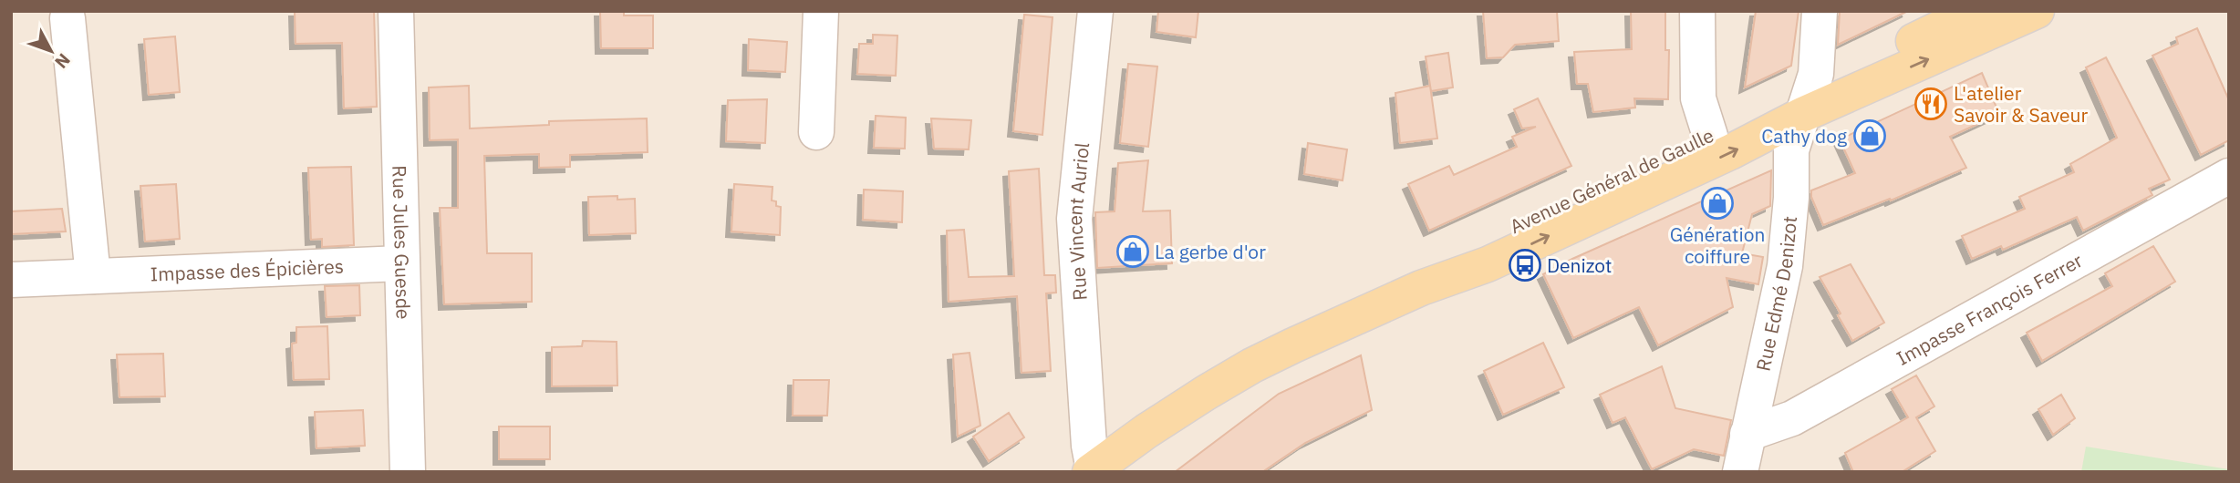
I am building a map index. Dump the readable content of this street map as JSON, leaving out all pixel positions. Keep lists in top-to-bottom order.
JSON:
{
  "streets": {
    "main road": ["Avenue Général de Gaulle"],
    "street": [
      "Rue Vincent Auriol",
      "Rue Jules Guesde",
      "Impasse des Épicières",
      "Rue Edmé Denizot",
      "Impasse François Ferrer"
    ]
  },
  "crossings": [
    ["Avenue Général de Gaulle", "Rue Vincent Auriol"],
    ["Avenue Général de Gaulle", "Rue Edmé Denizot"],
    ["Rue Jules Guesde", "Impasse des Épicières"],
    ["Rue Edmé Denizot", "Impasse François Ferrer"]
  ],
  "places": {
    "restaurant": ["L'atelier Savoir & Saveur"],
    "shop": ["Cathy dog", "Génération coiffure", "La gerbe d'or"],
    "bus stop": ["Denizot"]
  },
  "north": "bottom right"
}
